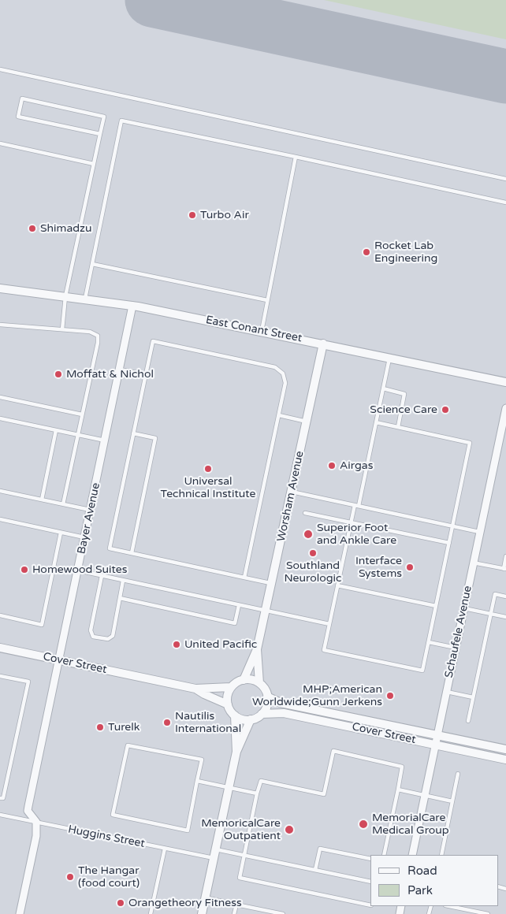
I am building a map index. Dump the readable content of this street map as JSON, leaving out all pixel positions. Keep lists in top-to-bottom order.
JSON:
{
  "streets": {
    "street": [
      "East Conant Street",
      "Worsham Avenue",
      "Bayer Avenue",
      "Schaufele Avenue",
      "Cover Street"
    ],
    "lane": ["Huggins Street"]
  },
  "crossings": [
    ["East Conant Street", "Worsham Avenue"],
    ["East Conant Street", "Bayer Avenue"],
    ["Worsham Avenue", "Cover Street"],
    ["Bayer Avenue", "Cover Street"],
    ["Bayer Avenue", "Huggins Street"],
    ["Schaufele Avenue", "Cover Street"]
  ],
  "places": [
    "Turbo Air",
    "Shimadzu",
    "Rocket Lab Engineering",
    "Moffatt & Nichol",
    "Science Care",
    "Airgas",
    "Universal Technical Institute",
    "Superior Foot and Ankle Care",
    "Southland Neurologic",
    "Interface Systems",
    "Homewood Suites",
    "United Pacific",
    "MHP;American Worldwide;Gunn Jerkens",
    "Nautilis International",
    "Turelk",
    "MemorialCare Medical Group",
    "MemoricalCare Outpatient",
    "The Hangar (food court)",
    "Orangetheory Fitness"
  ],
  "legend": ["Road", "Park"]
}
